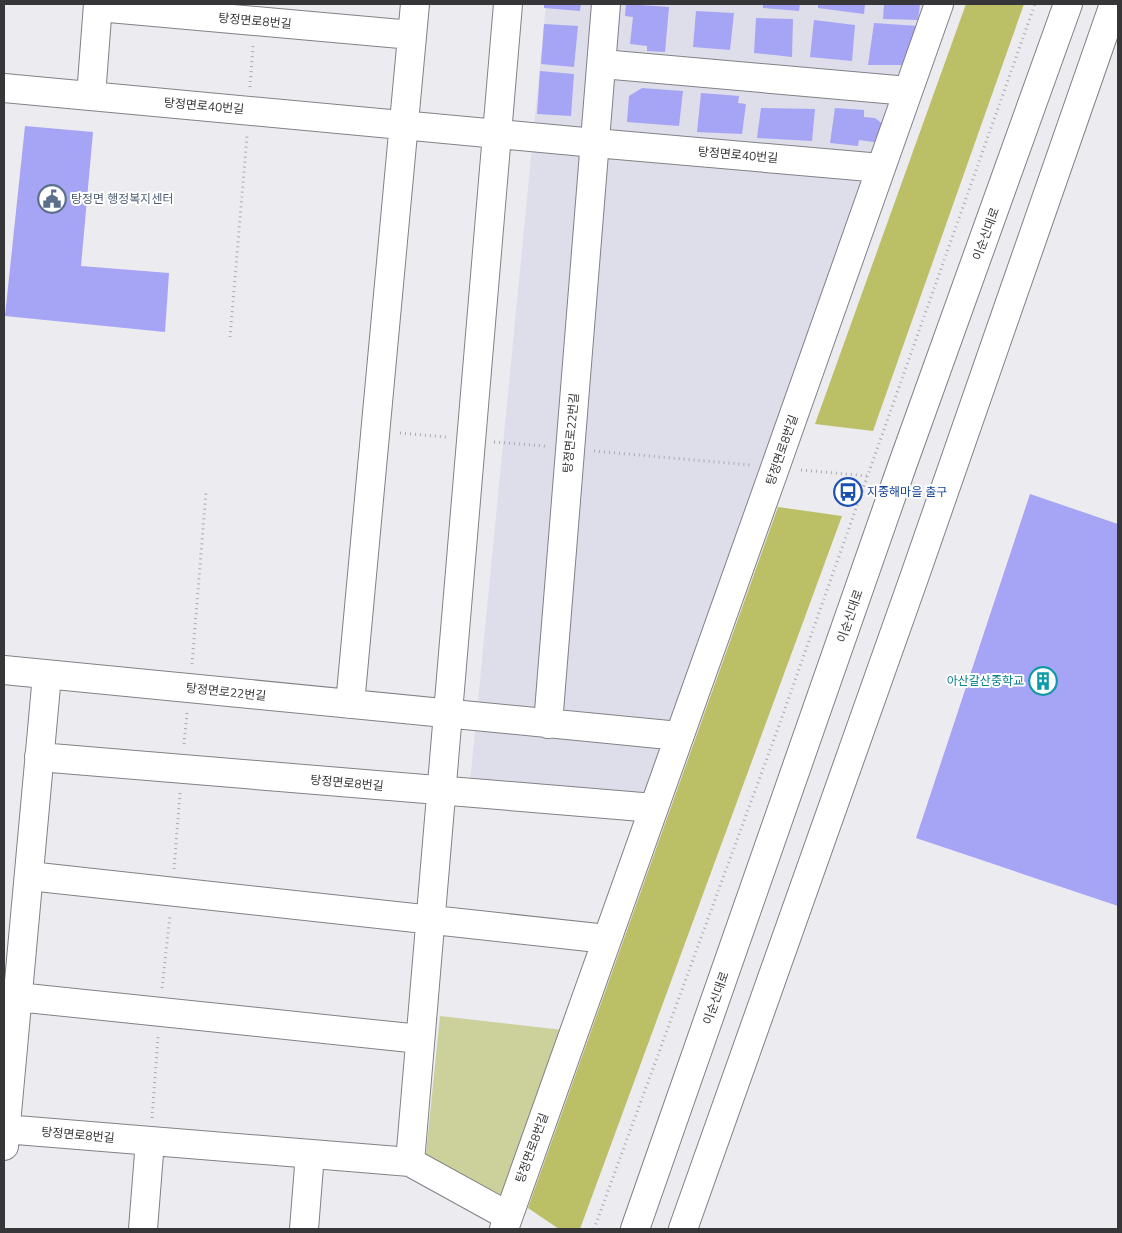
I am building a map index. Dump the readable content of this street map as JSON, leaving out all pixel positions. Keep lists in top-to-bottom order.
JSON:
{
  "streets": {
    "street": [
      "탕정면로8번길",
      "탕정면로40번길",
      "이순신대로",
      "탕정면로22번길"
    ]
  },
  "crossings": [
    ["탕정면로8번길", "탕정면로40번길"],
    ["탕정면로8번길", "탕정면로22번길"],
    ["탕정면로40번길", "탕정면로22번길"]
  ],
  "places": {
    "public building": ["탕정면 행정복지센터"],
    "bus stop": ["지중해마을 출구"],
    "building": ["아산갈산중학교"]
  }
}
